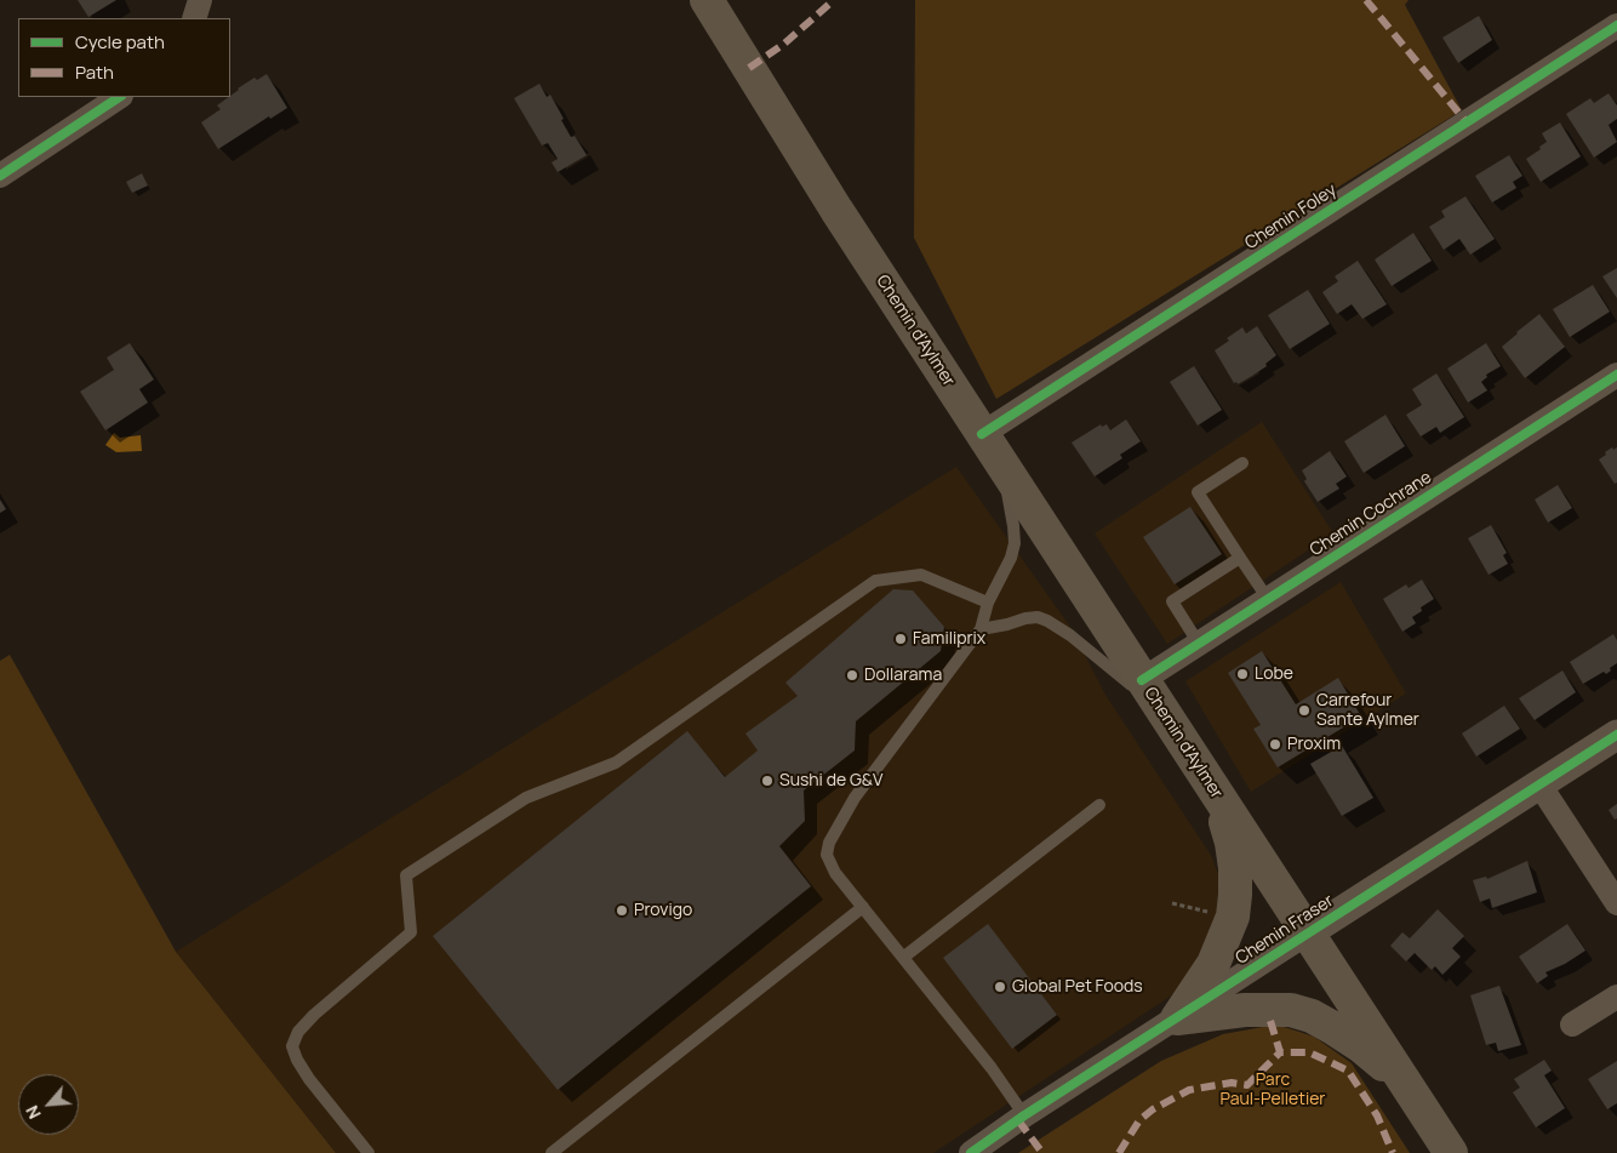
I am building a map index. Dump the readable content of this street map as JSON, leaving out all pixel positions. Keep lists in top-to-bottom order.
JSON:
{
  "streets": {
    "main road": ["Chemin d'Aylmer"],
    "street": ["Chemin Foley", "Chemin Cochrane", "Chemin Fraser"]
  },
  "crossings": [
    ["Chemin Foley", "Chemin d'Aylmer"],
    ["Chemin d'Aylmer", "Chemin Cochrane"],
    ["Chemin d'Aylmer", "Chemin Fraser"]
  ],
  "parks": ["Parc Paul-Pelletier"],
  "places": [
    "Familiprix",
    "Lobe",
    "Dollarama",
    "Carrefour Sante Aylmer",
    "Proxim",
    "Sushi de G&V",
    "Provigo",
    "Global Pet Foods"
  ],
  "legend": ["Cycle path", "Path"],
  "north": "bottom left"
}
